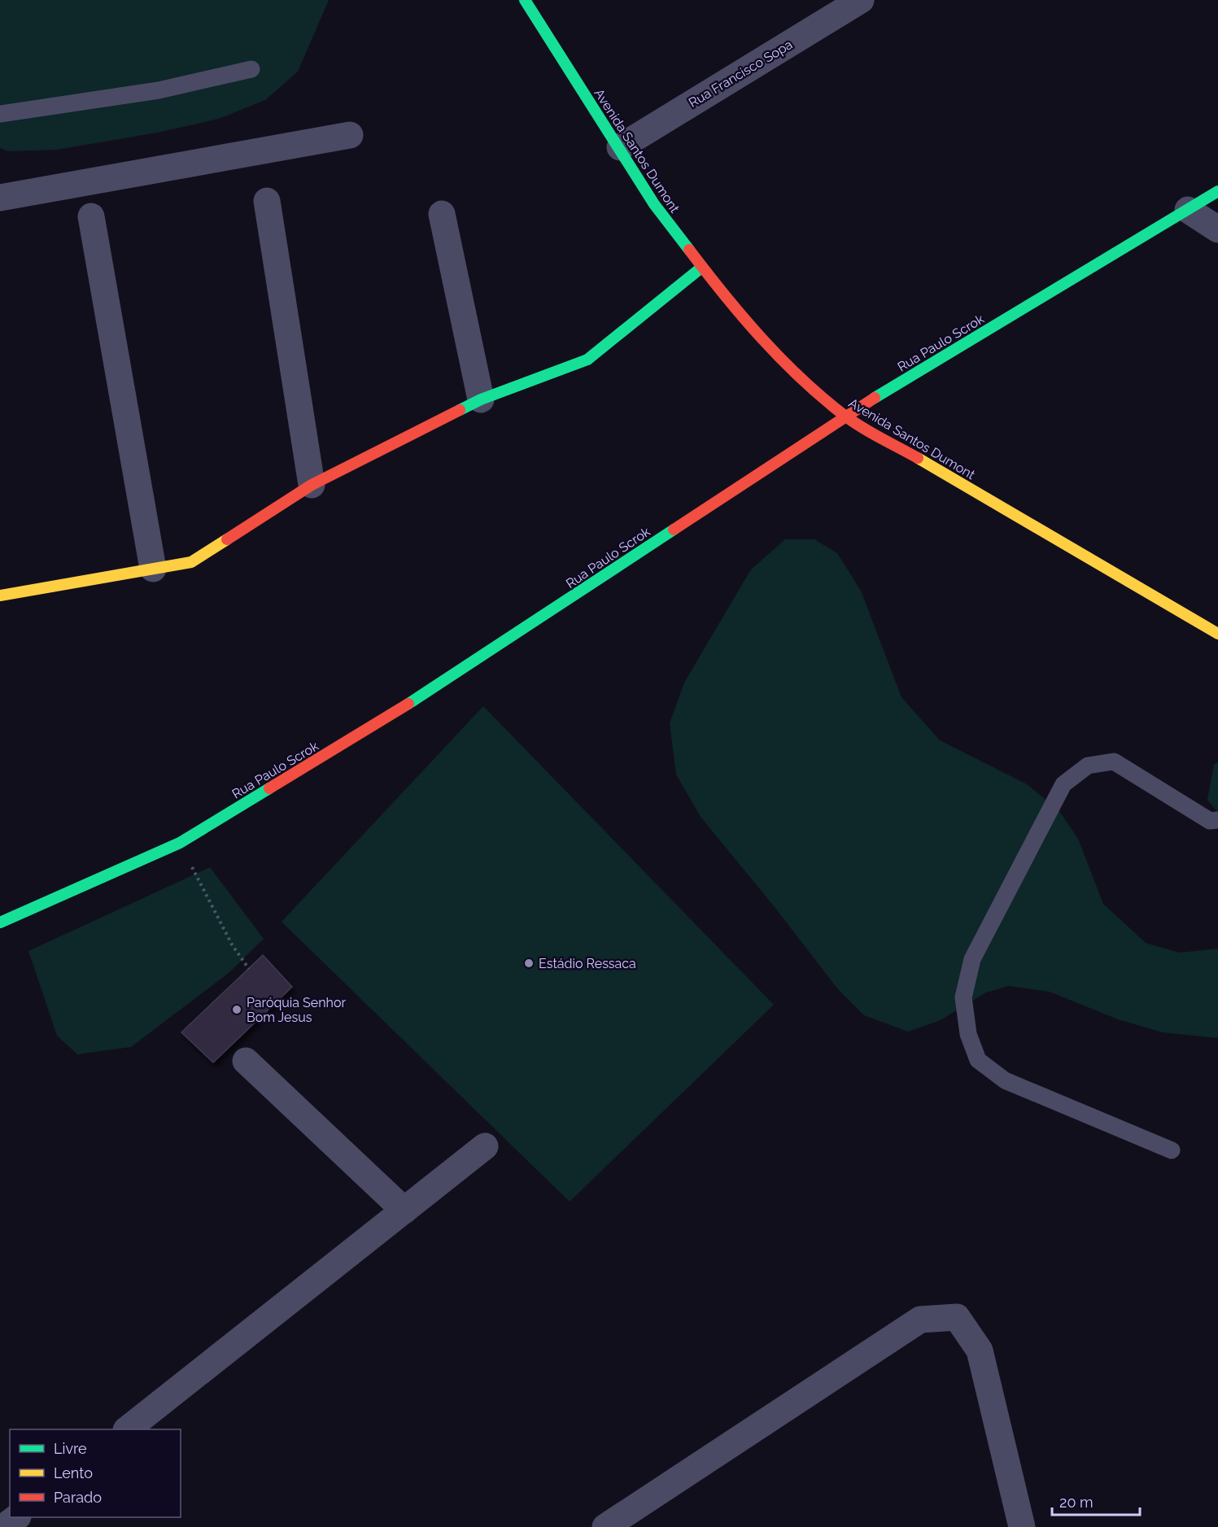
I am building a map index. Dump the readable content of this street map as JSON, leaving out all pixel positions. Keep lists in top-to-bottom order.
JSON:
{
  "streets": {
    "street": ["Rua Francisco Sopa", "Avenida Santos Dumont", "Rua Paulo Scrok"]
  },
  "crossings": [
    ["Rua Francisco Sopa", "Avenida Santos Dumont"],
    ["Avenida Santos Dumont", "Rua Paulo Scrok"]
  ],
  "places": ["Estádio Ressaca", "Paróquia Senhor Bom Jesus"],
  "legend": ["Livre", "Lento", "Parado"],
  "scale_bar": "20 m"
}
